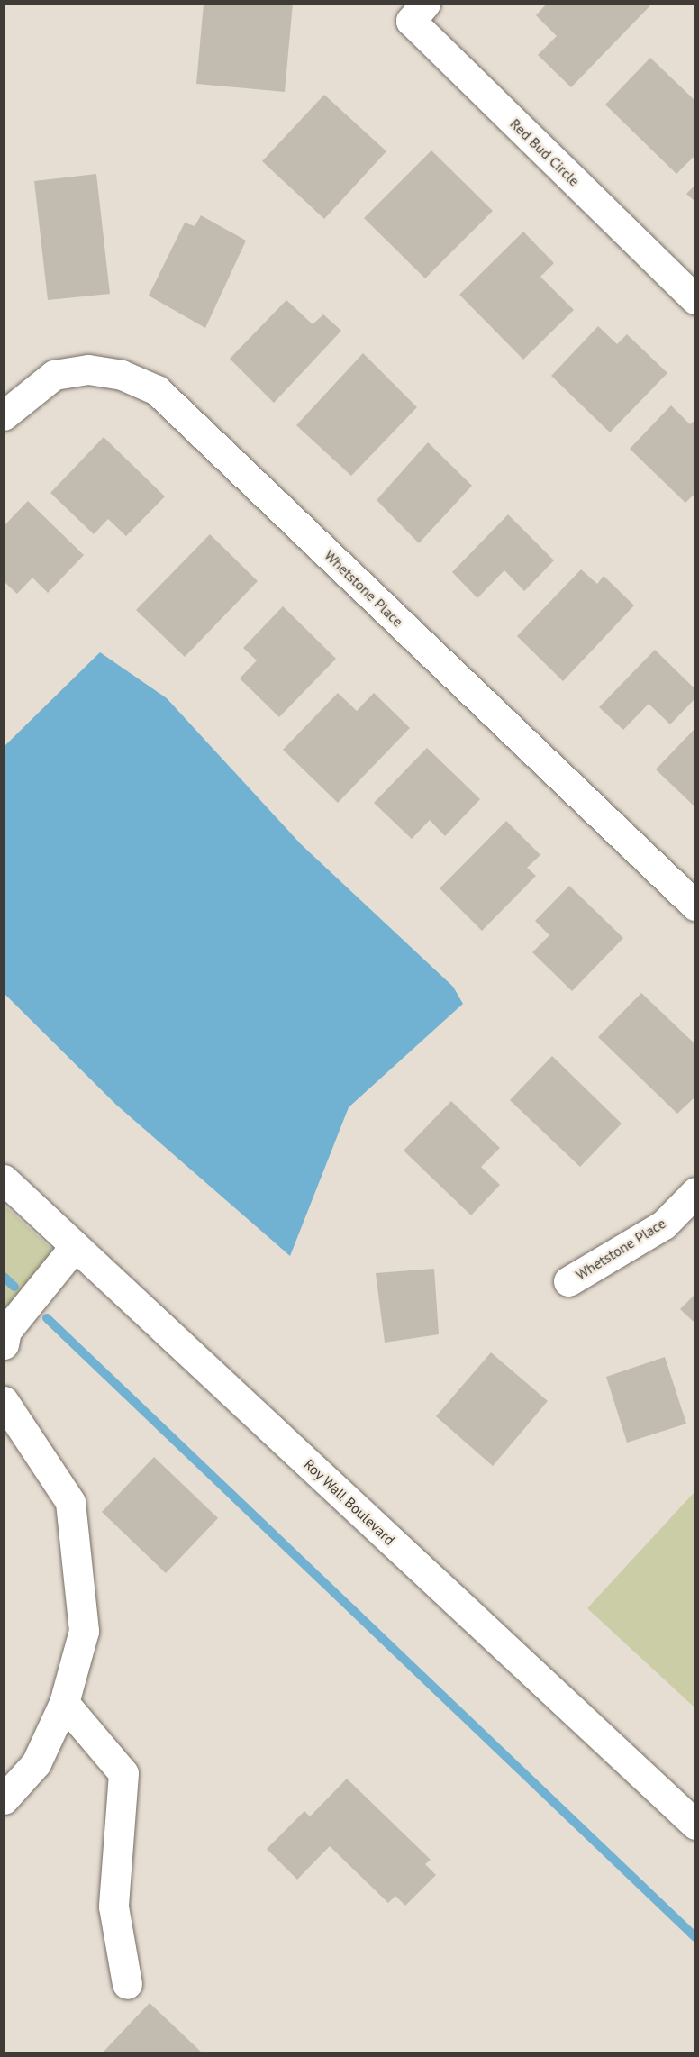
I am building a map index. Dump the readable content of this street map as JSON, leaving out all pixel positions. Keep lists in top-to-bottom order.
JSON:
{
  "streets": {
    "street": ["Red Bud Circle", "Whetstone Place", "Roy Wall Boulevard"]
  }
}
